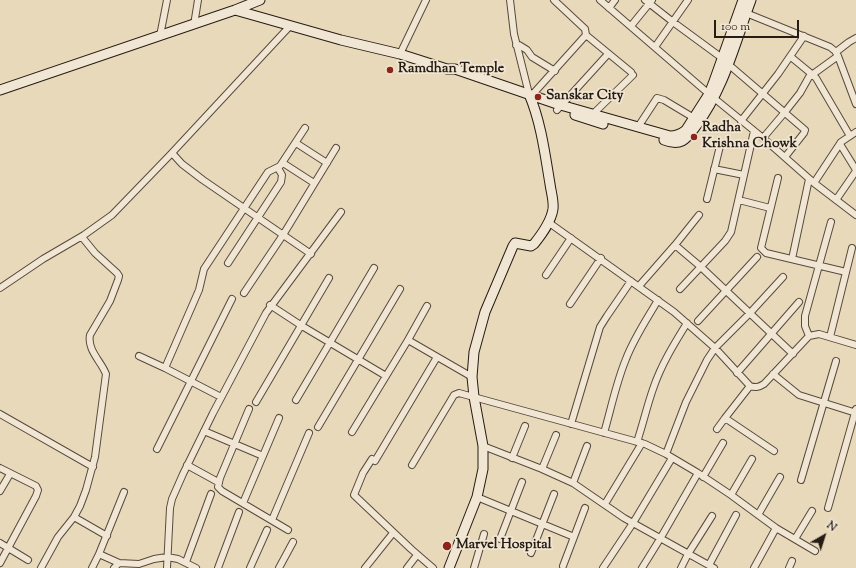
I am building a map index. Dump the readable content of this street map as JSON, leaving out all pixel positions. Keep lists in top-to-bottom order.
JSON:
{
  "places": [
    "Ramdhan Temple",
    "Sanskar City",
    "Radha Krishna Chowk",
    "Marvel Hospital"
  ],
  "scale_bar": "100 m",
  "north": "top right"
}
